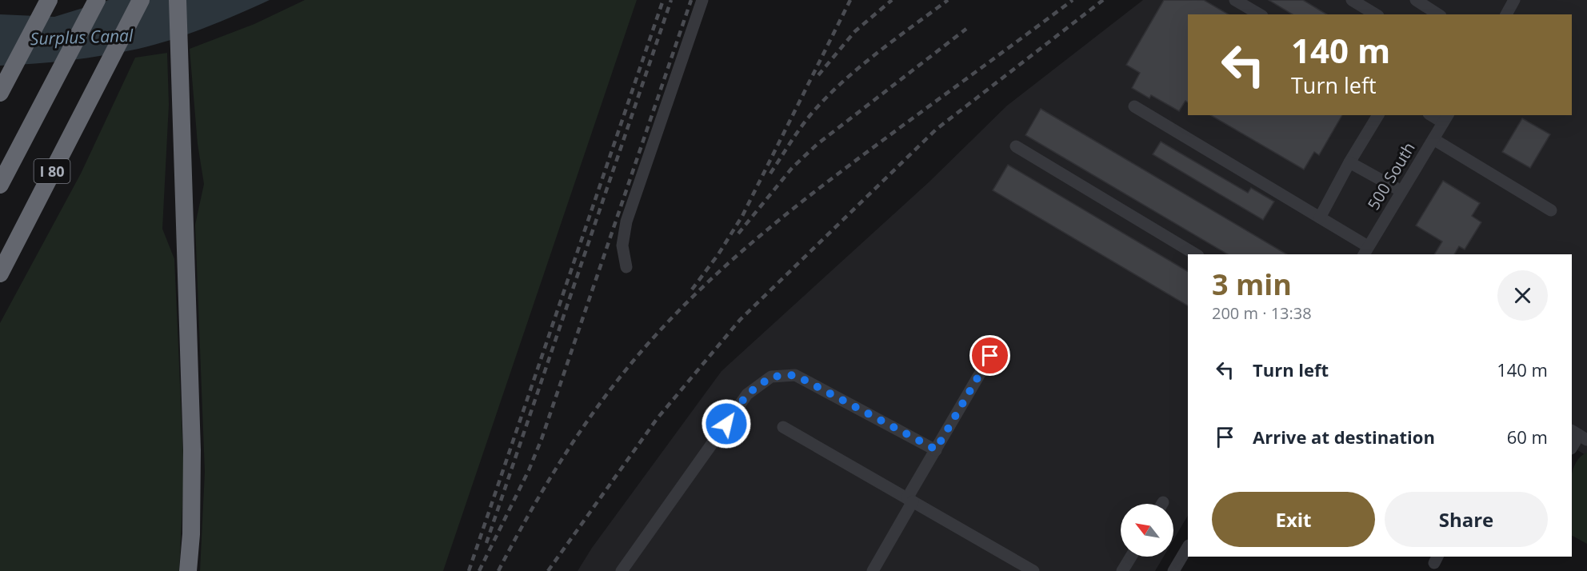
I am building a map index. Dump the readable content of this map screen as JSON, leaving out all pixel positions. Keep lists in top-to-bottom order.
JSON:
{
  "streets": {
    "highway": ["I 80"],
    "street": ["500 South"]
  },
  "water": ["Surplus Canal"],
  "north": "top left",
  "page": {
    "turn": ["140 m", "Turn left"],
    "heading": ["3 min", "200 m · 13:38"],
    "list": [
      {
        "name": "Turn left",
        "value": "140 m"
      },
      {
        "name": "Arrive at destination",
        "value": "60 m"
      }
    ],
    "buttons": ["Exit", "Share"]
  }
}
